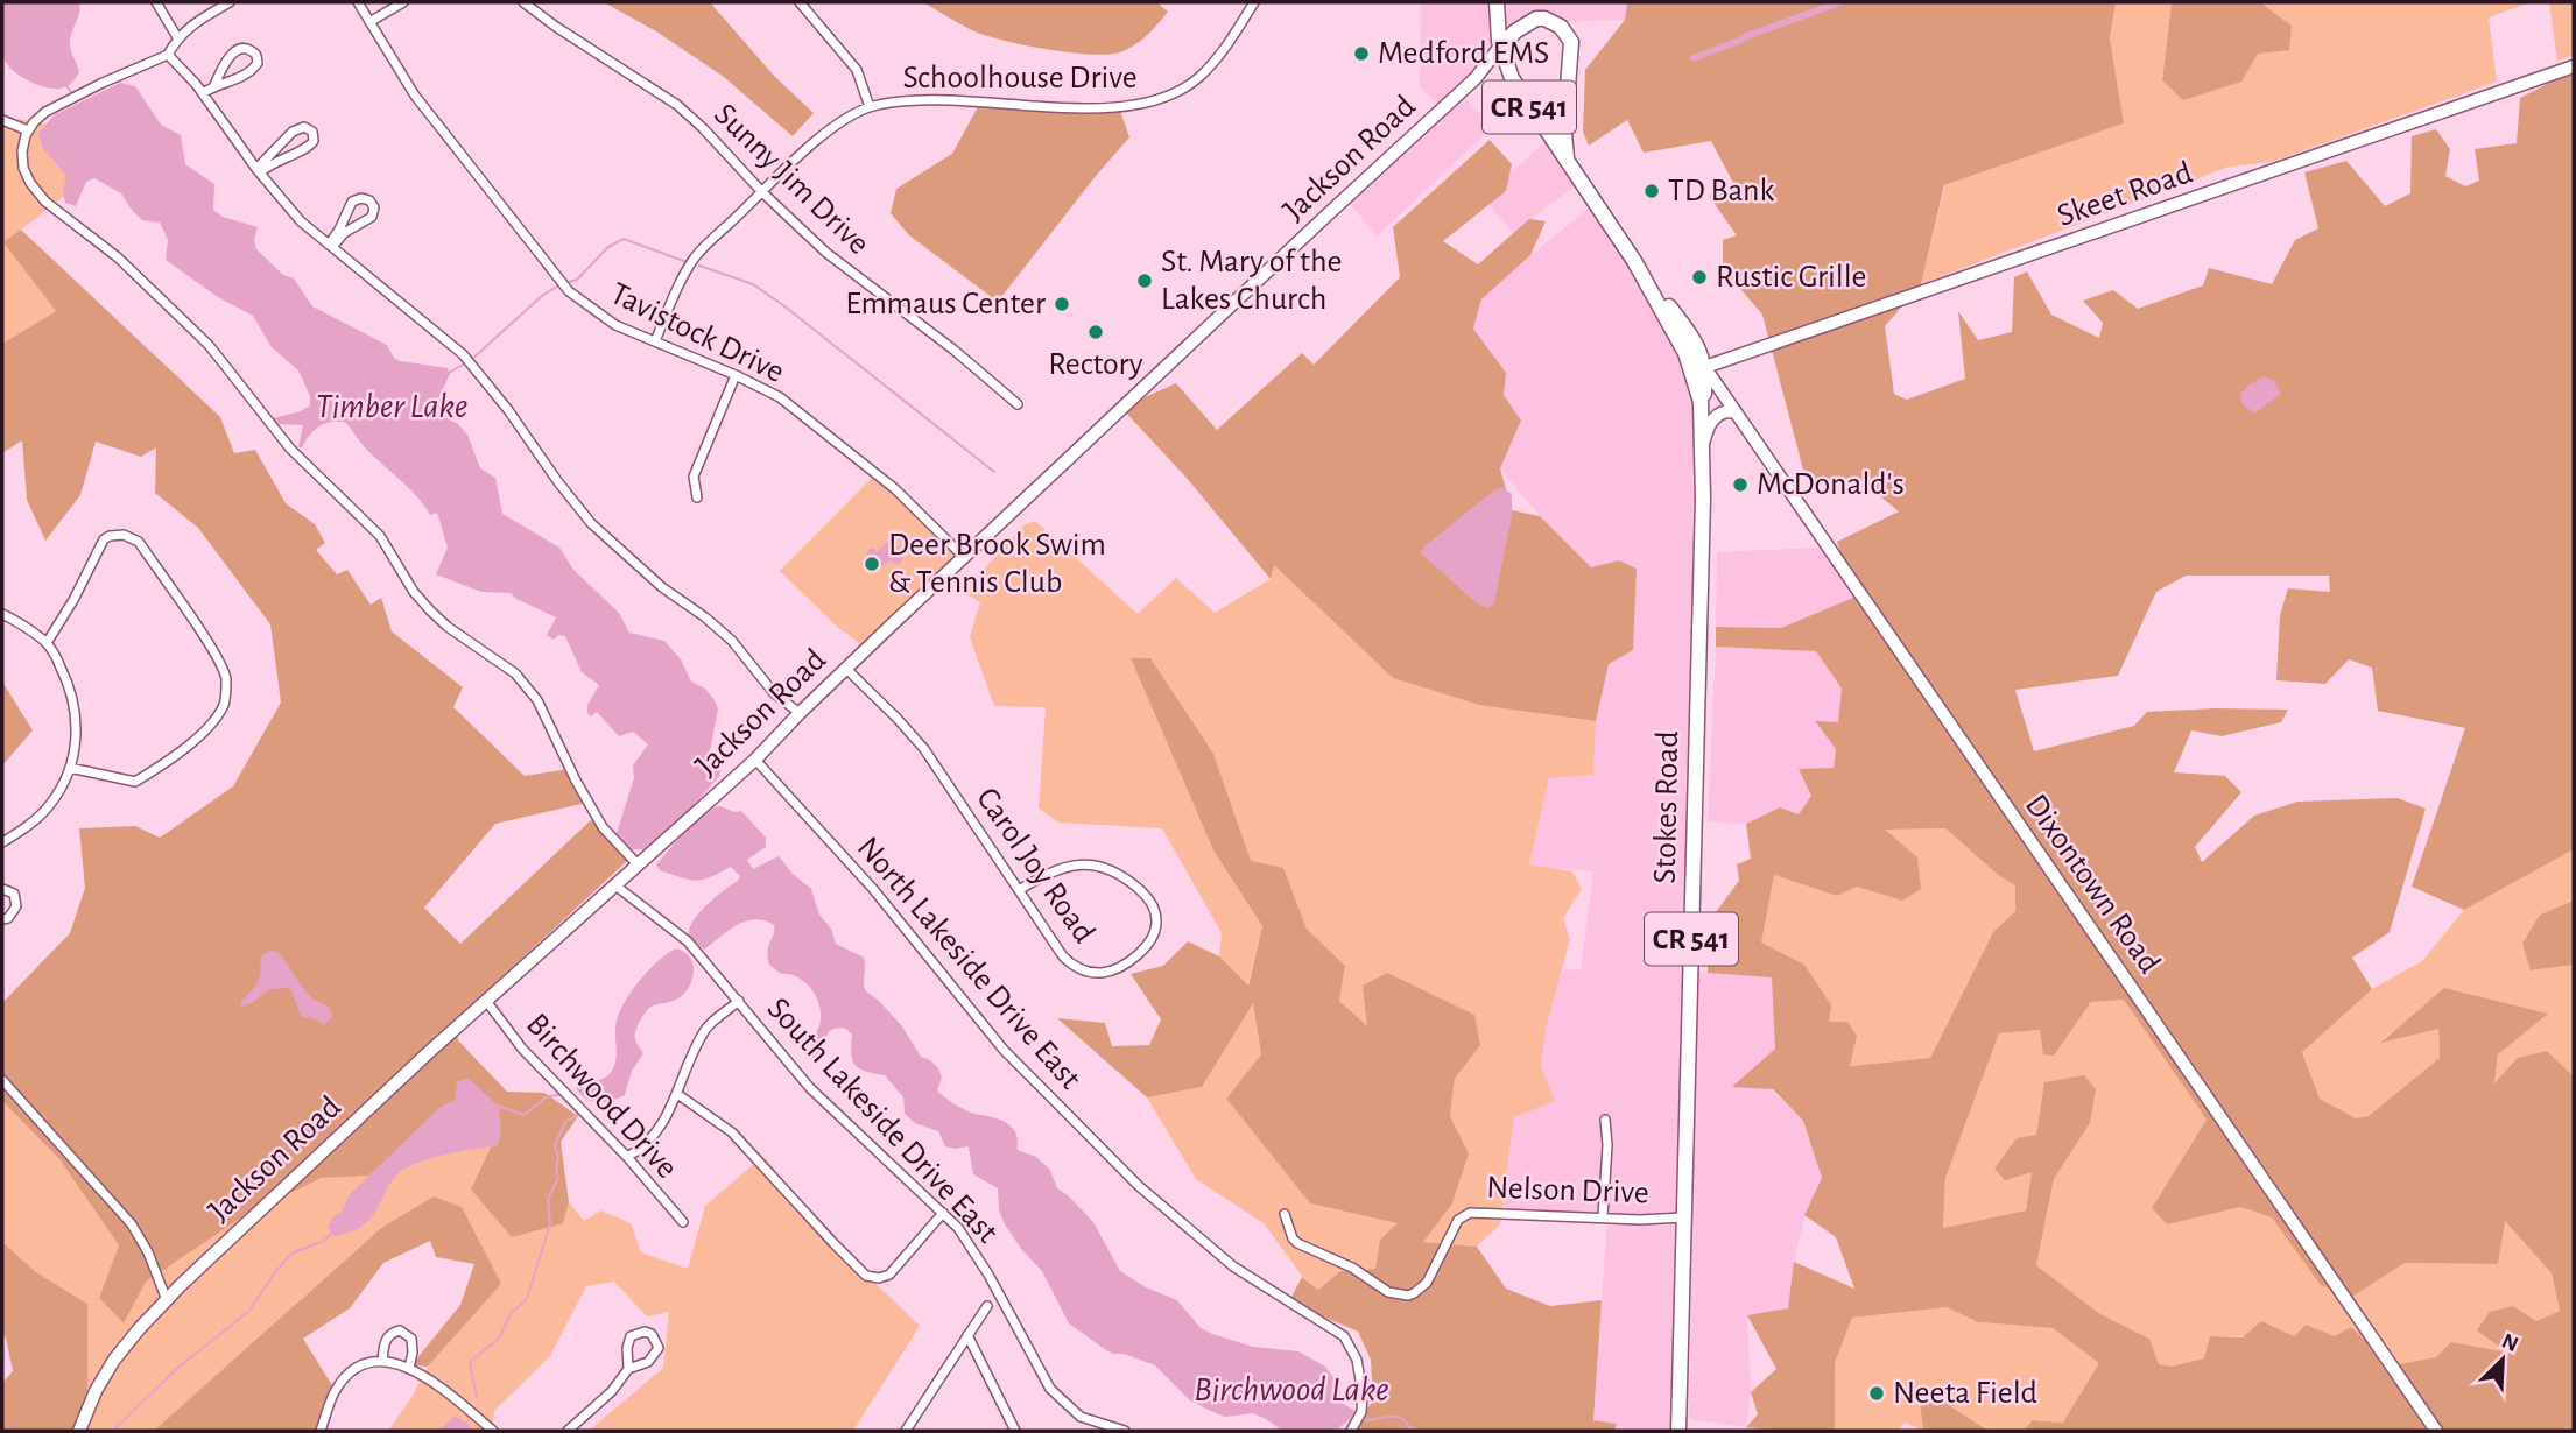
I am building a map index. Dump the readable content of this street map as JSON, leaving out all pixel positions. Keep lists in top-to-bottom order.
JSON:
{
  "streets": {
    "main road": ["CR 541", "Stokes Road"],
    "street": [
      "Schoolhouse Drive",
      "Jackson Road",
      "Sunny Jim Drive",
      "Skeet Road",
      "Tavistock Drive",
      "Carol Joy Road",
      "Dixontown Road",
      "North Lakeside Drive East",
      "Birchwood Drive",
      "South Lakeside Drive East",
      "Nelson Drive"
    ]
  },
  "crossings": [
    ["Schoolhouse Drive", "Sunny Jim Drive"],
    ["Schoolhouse Drive", "Tavistock Drive"],
    ["Jackson Road", "Tavistock Drive"],
    ["Jackson Road", "Stokes Road"],
    ["Jackson Road", "Carol Joy Road"],
    ["Jackson Road", "North Lakeside Drive East"],
    ["Jackson Road", "Birchwood Drive"],
    ["Jackson Road", "South Lakeside Drive East"],
    ["Skeet Road", "Stokes Road"],
    ["Skeet Road", "Dixontown Road"],
    ["Stokes Road", "Dixontown Road"],
    ["Stokes Road", "Nelson Drive"]
  ],
  "water": ["Timber Lake", "Birchwood Lake"],
  "places": [
    "Medford EMS",
    "TD Bank",
    "Rustic Grille",
    "St. Mary of the Lakes Church",
    "Emmaus Center",
    "Rectory",
    "McDonald's",
    "Deer Brook Swim & Tennis Club",
    "Neeta Field"
  ],
  "north": "top right"
}
